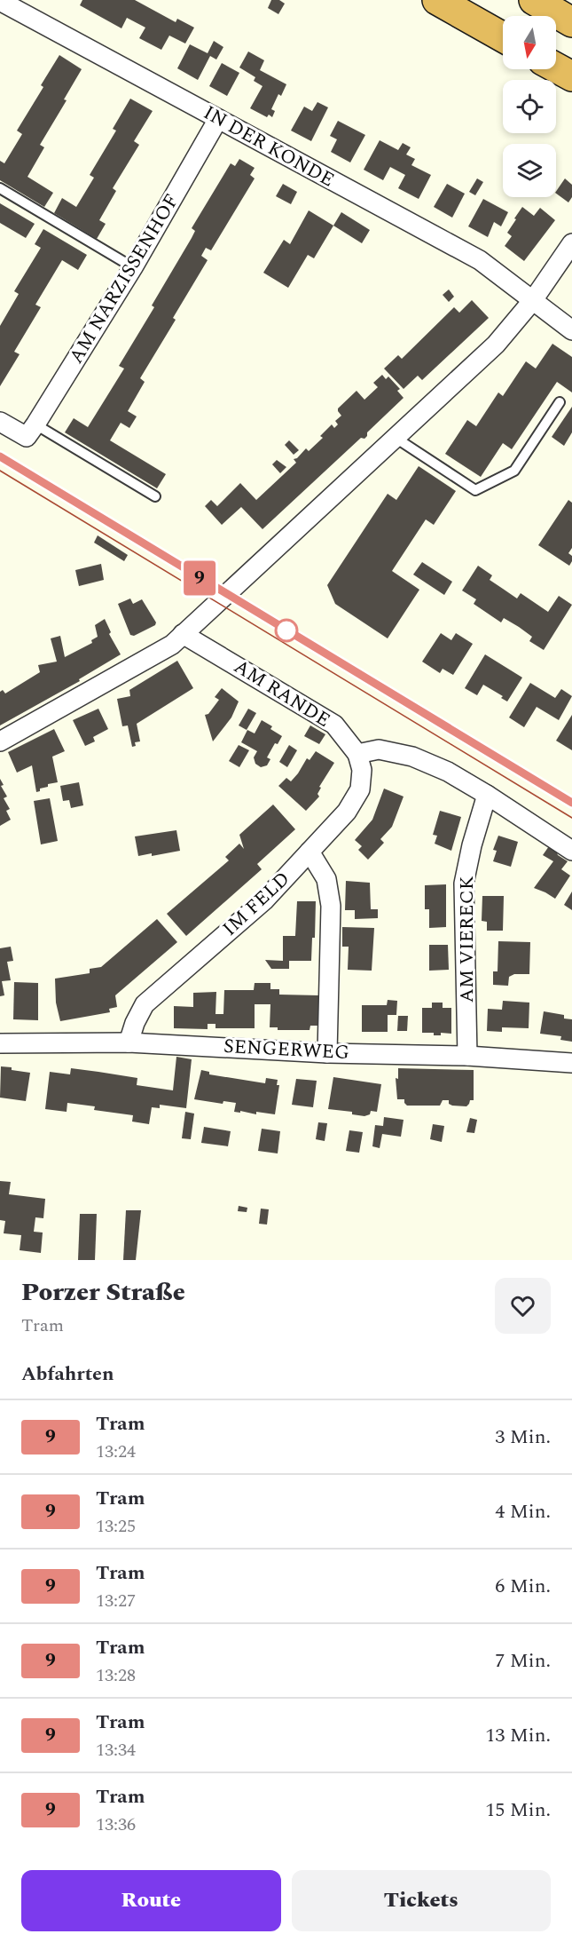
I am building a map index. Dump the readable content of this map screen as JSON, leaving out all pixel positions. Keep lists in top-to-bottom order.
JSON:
{
  "streets": {
    "street": [
      "IN DER KONDE",
      "AM NARZISSENHOF",
      "AM RANDE",
      "IM FELD",
      "AM VIERECK",
      "SENGERWEG"
    ]
  },
  "crossings": [
    ["IN DER KONDE", "AM NARZISSENHOF"],
    ["AM RANDE", "IM FELD"],
    ["IM FELD", "SENGERWEG"],
    ["AM VIERECK", "SENGERWEG"]
  ],
  "lines": ["tram line 9"],
  "north": "bottom",
  "page": {
    "on_map": "9",
    "heading": [
      ["Porzer Straße", "Tram"],
      "Abfahrten"
    ],
    "list": [
      {
        "mark": "9",
        "name": "Tram",
        "note": "13:24",
        "value": "3 Min."
      },
      {
        "mark": "9",
        "name": "Tram",
        "note": "13:25",
        "value": "4 Min."
      },
      {
        "mark": "9",
        "name": "Tram",
        "note": "13:27",
        "value": "6 Min."
      },
      {
        "mark": "9",
        "name": "Tram",
        "note": "13:28",
        "value": "7 Min."
      },
      {
        "mark": "9",
        "name": "Tram",
        "note": "13:34",
        "value": "13 Min."
      },
      {
        "mark": "9",
        "name": "Tram",
        "note": "13:36",
        "value": "15 Min."
      }
    ],
    "buttons": ["Route", "Tickets"]
  }
}
